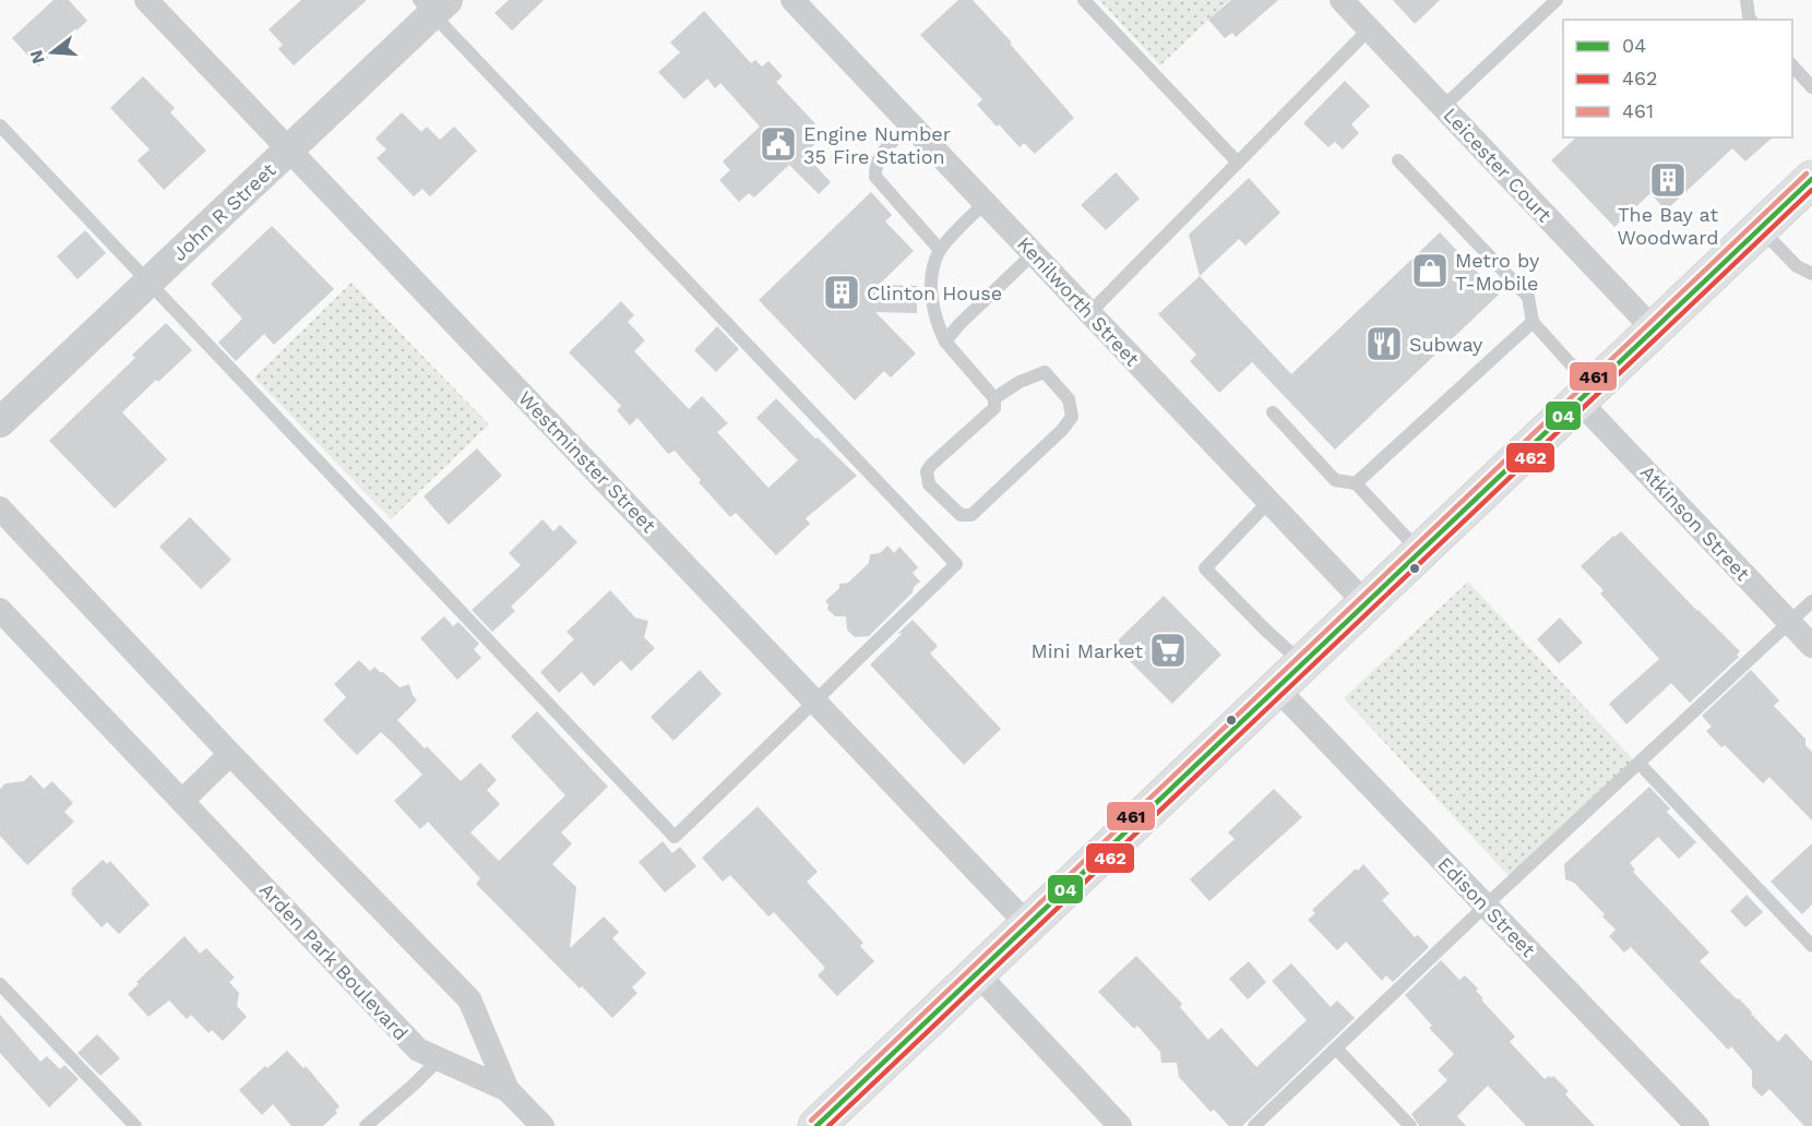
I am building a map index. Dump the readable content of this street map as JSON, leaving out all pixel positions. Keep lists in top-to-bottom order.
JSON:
{
  "streets": {
    "street": [
      "Leicester Court",
      "John R Street",
      "Kenilworth Street",
      "Westminster Street",
      "Atkinson Street",
      "Edison Street",
      "Arden Park Boulevard"
    ]
  },
  "crossings": [
    ["John R Street", "Westminster Street"]
  ],
  "places": {
    "public building": ["Engine Number 35 Fire Station"],
    "building": ["The Bay at Woodward", "Clinton House"],
    "shop": ["Metro by T-Mobile"],
    "restaurant": ["Subway"],
    "supermarket": ["Mini Market"]
  },
  "lines": ["transit line 461", "transit line 04", "transit line 462"],
  "legend": ["04", "462", "461"],
  "north": "left"
}
